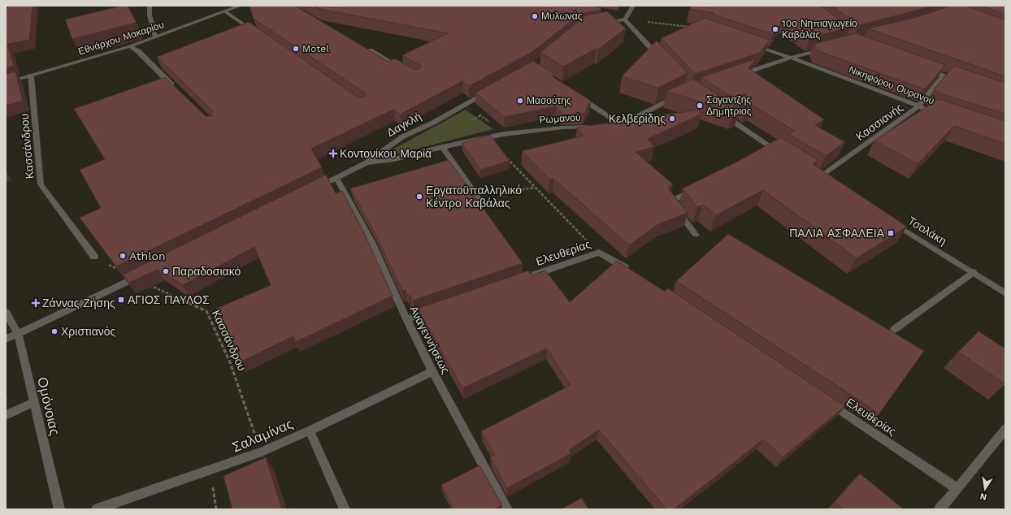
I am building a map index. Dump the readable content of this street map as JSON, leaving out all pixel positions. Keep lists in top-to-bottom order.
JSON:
{
  "streets": {
    "street": [
      "Εθνάρχου Μακαρίου",
      "Νικηφόρου Ουρανού",
      "Ρωμανού",
      "Κασσιανής",
      "Δαγκλή",
      "Κασσάνδρου",
      "Τσολάκη",
      "Ελευθερίας",
      "Αναγεννήσεως",
      "Ομόνοιας",
      "Σαλαμίνας"
    ]
  },
  "crossings": [
    ["Εθνάρχου Μακαρίου", "Κασσάνδρου"],
    ["Νικηφόρου Ουρανού", "Κασσιανής"],
    ["Ρωμανού", "Δαγκλή"],
    ["Δαγκλή", "Αναγεννήσεως"],
    ["Κασσάνδρου", "Σαλαμίνας"],
    ["Αναγεννήσεως", "Σαλαμίνας"]
  ],
  "places": {
    "other": [
      "Μυλωνάς",
      "10ο Νηπιαγωγείο Καβάλας",
      "Motel",
      "Μασούτης",
      "Σογαντζής Δημήτριος",
      "Κελβερίδης",
      "Εργατοϋπαλληλικό Κέντρο Καβάλας",
      "Athlon",
      "Παραδοσιακό",
      "Χριστιανός"
    ],
    "health": ["Κοντονίκου Μαρία", "Ζάννας Ζήσης"],
    "transit": ["ΠΑΛΙΑ ΑΣΦΑΛΕΙΑ", "ΑΓΙΟΣ ΠΑΥΛΟΣ"]
  },
  "north": "bottom"
}
